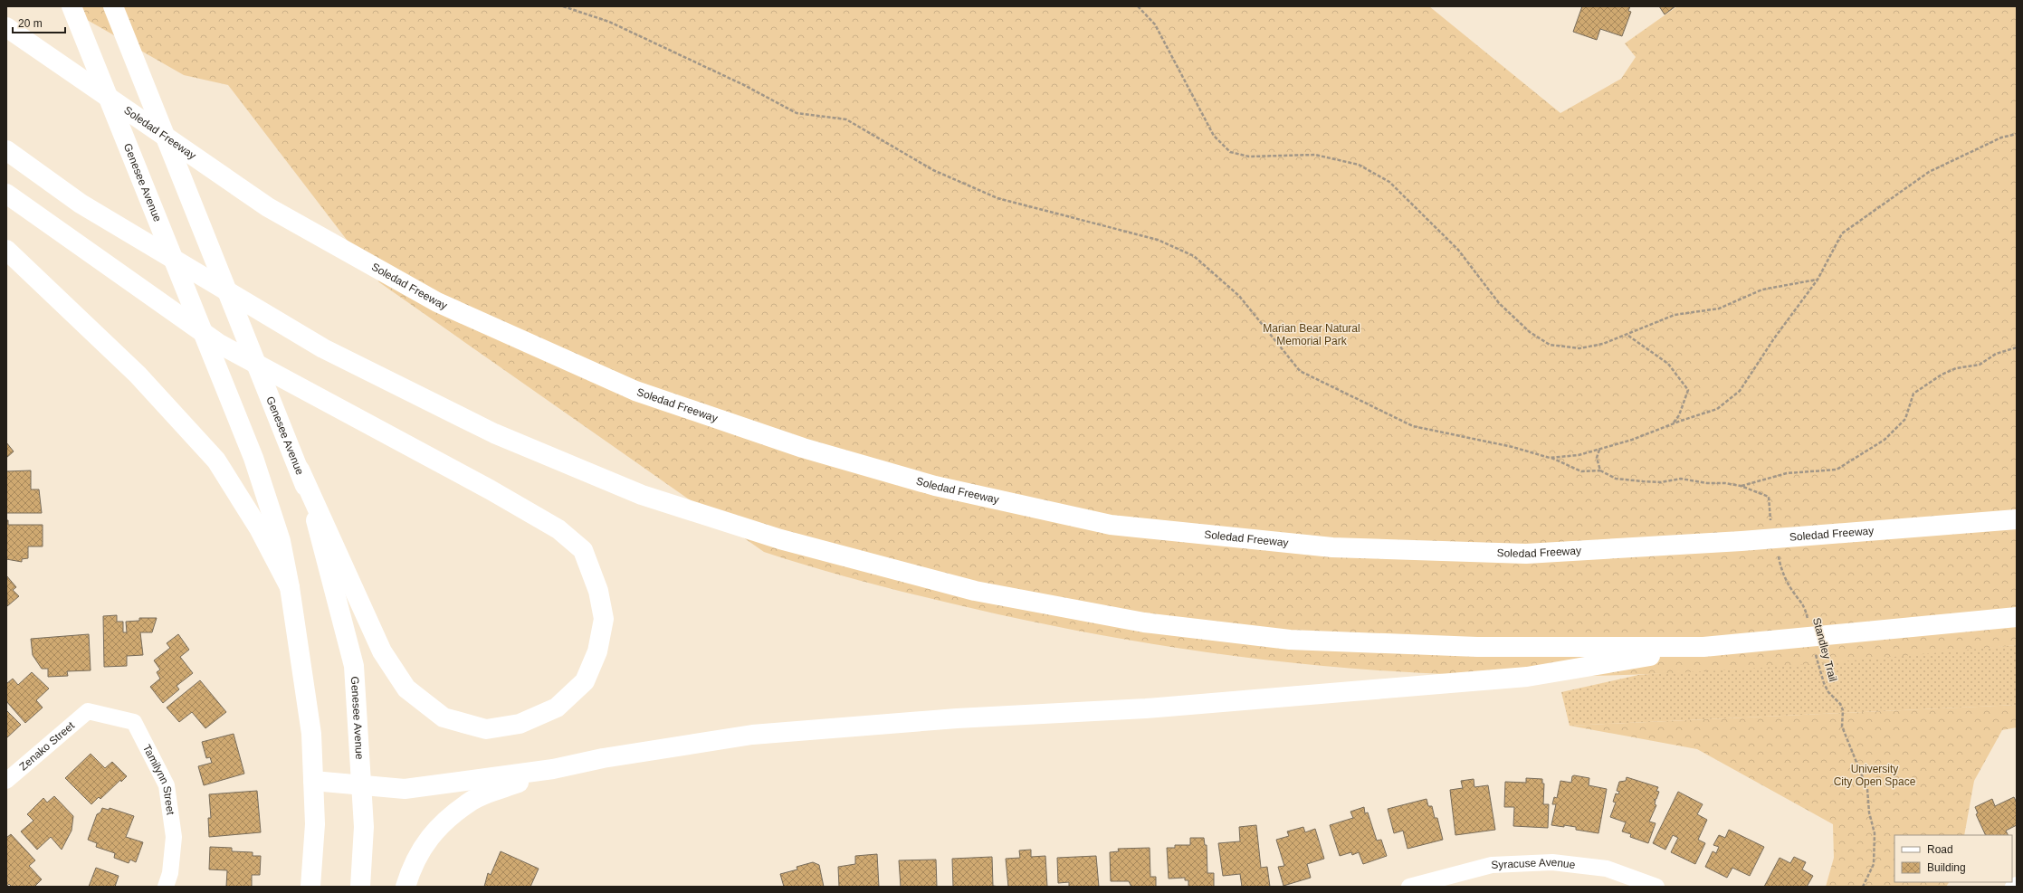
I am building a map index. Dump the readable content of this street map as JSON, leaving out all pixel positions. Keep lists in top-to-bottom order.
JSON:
{
  "streets": {
    "main road": ["Soledad Freeway", "Genesee Avenue"],
    "street": ["Zenako Street", "Tamilynn Street", "Syracuse Avenue"],
    "path": ["Standley Trail"]
  },
  "crossings": [
    ["Zenako Street", "Tamilynn Street"]
  ],
  "parks": ["Marian Bear Natural Memorial Park", "University City Open Space"],
  "legend": ["Road", "Building"],
  "scale_bar": "20 m"
}
